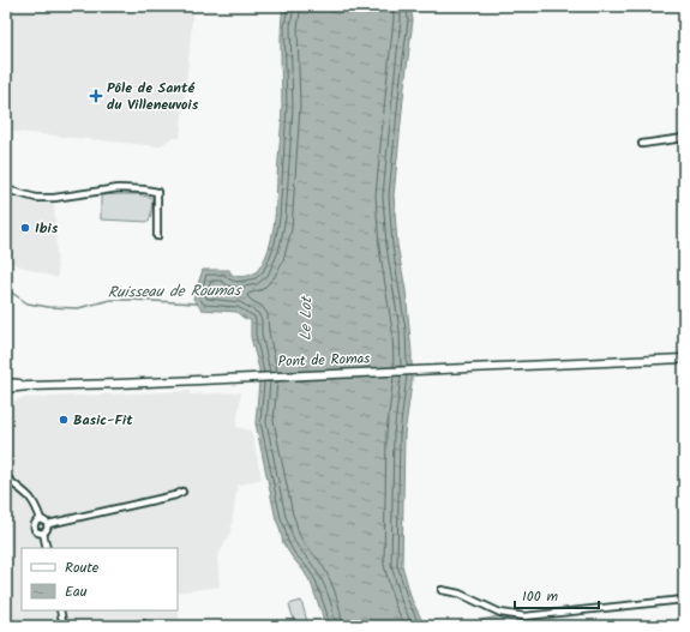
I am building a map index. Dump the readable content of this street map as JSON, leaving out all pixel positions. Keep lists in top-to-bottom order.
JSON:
{
  "streets": {
    "main road": ["Pont de Romas"]
  },
  "water": ["Ruisseau de Roumas", "Le Lot"],
  "places": {
    "health": ["Pôle de Santé du Villeneuvois"],
    "other": ["Ibis", "Basic-Fit"]
  },
  "legend": ["Route", "Eau"],
  "scale_bar": "100 m"
}
